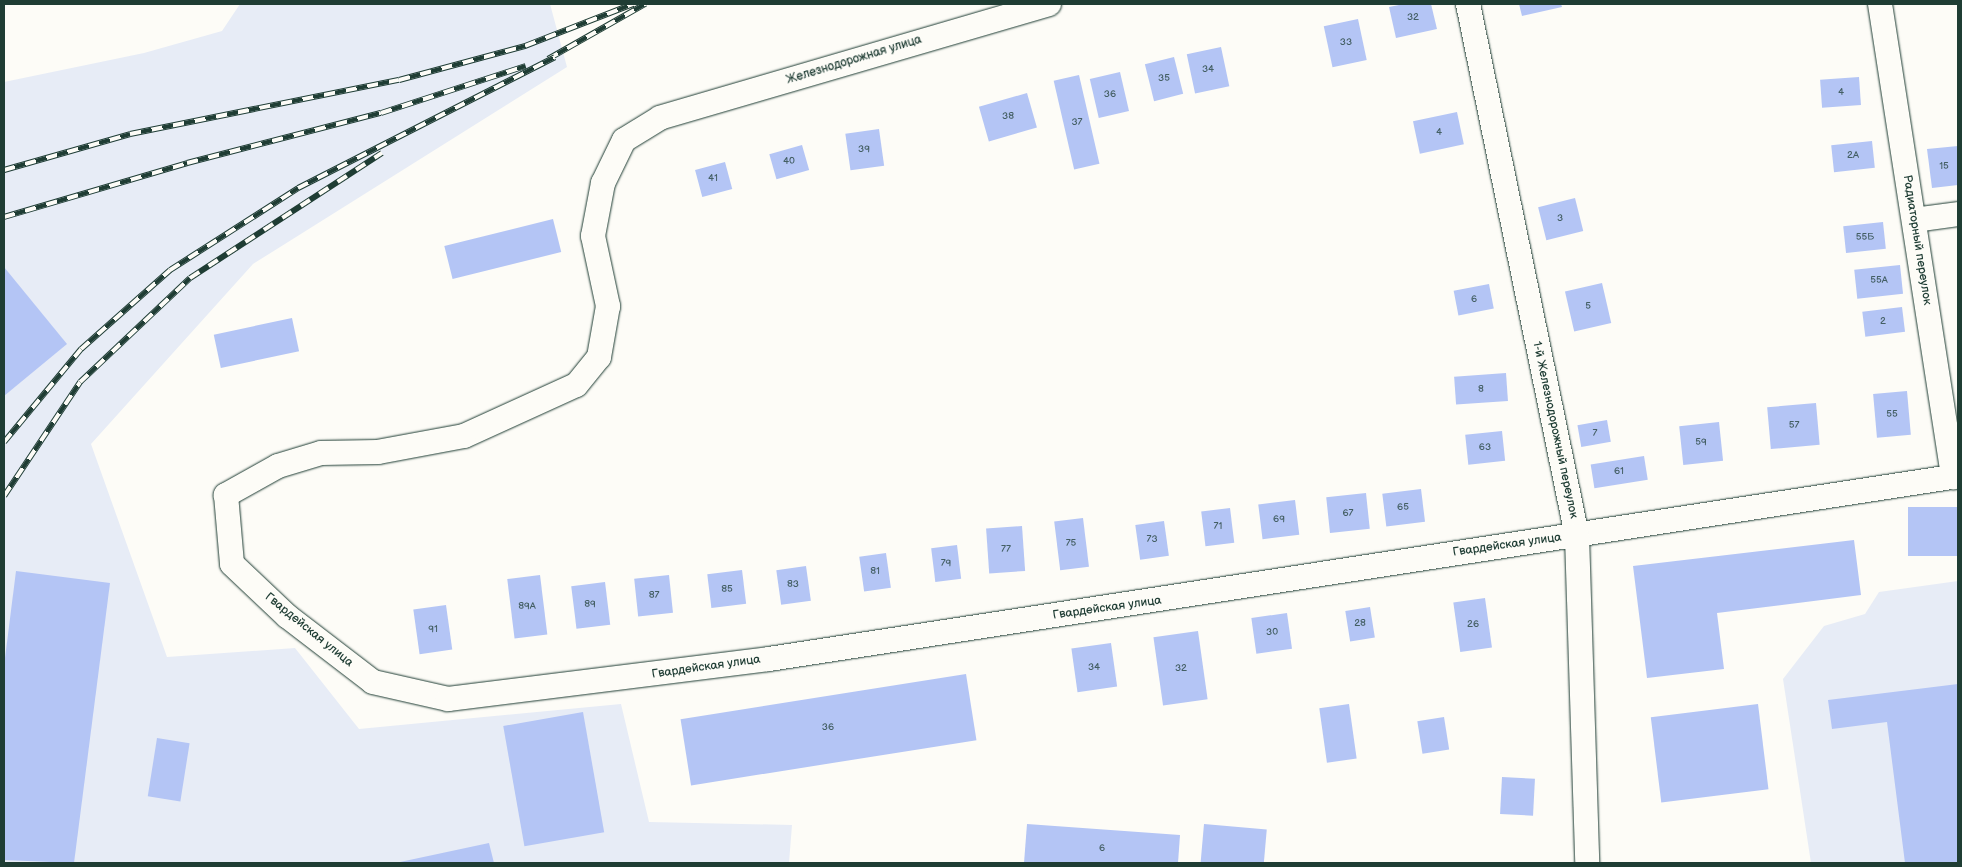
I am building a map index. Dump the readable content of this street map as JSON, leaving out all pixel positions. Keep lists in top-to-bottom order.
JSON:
{
  "streets": {
    "street": [
      "Железнодорожная улица",
      "Радиаторный переулок",
      "1-й Железнодорожный переулок",
      "Гвардейская улица"
    ]
  },
  "crossings": [
    ["Железнодорожная улица", "Гвардейская улица"],
    ["Радиаторный переулок", "Гвардейская улица"],
    ["1-й Железнодорожный переулок", "Гвардейская улица"]
  ],
  "house_numbers": [
    "32",
    "33",
    "34",
    "35",
    "4",
    "36",
    "38",
    "37",
    "4",
    "39",
    "2А",
    "40",
    "15",
    "41",
    "3",
    "55Б",
    "55А",
    "6",
    "5",
    "2",
    "8",
    "55",
    "57",
    "7",
    "59",
    "63",
    "61",
    "65",
    "67",
    "69",
    "71",
    "73",
    "75",
    "77",
    "79",
    "81",
    "83",
    "85",
    "87",
    "89",
    "89А",
    "28",
    "26",
    "91",
    "30",
    "34",
    "32",
    "36",
    "6"
  ]
}
